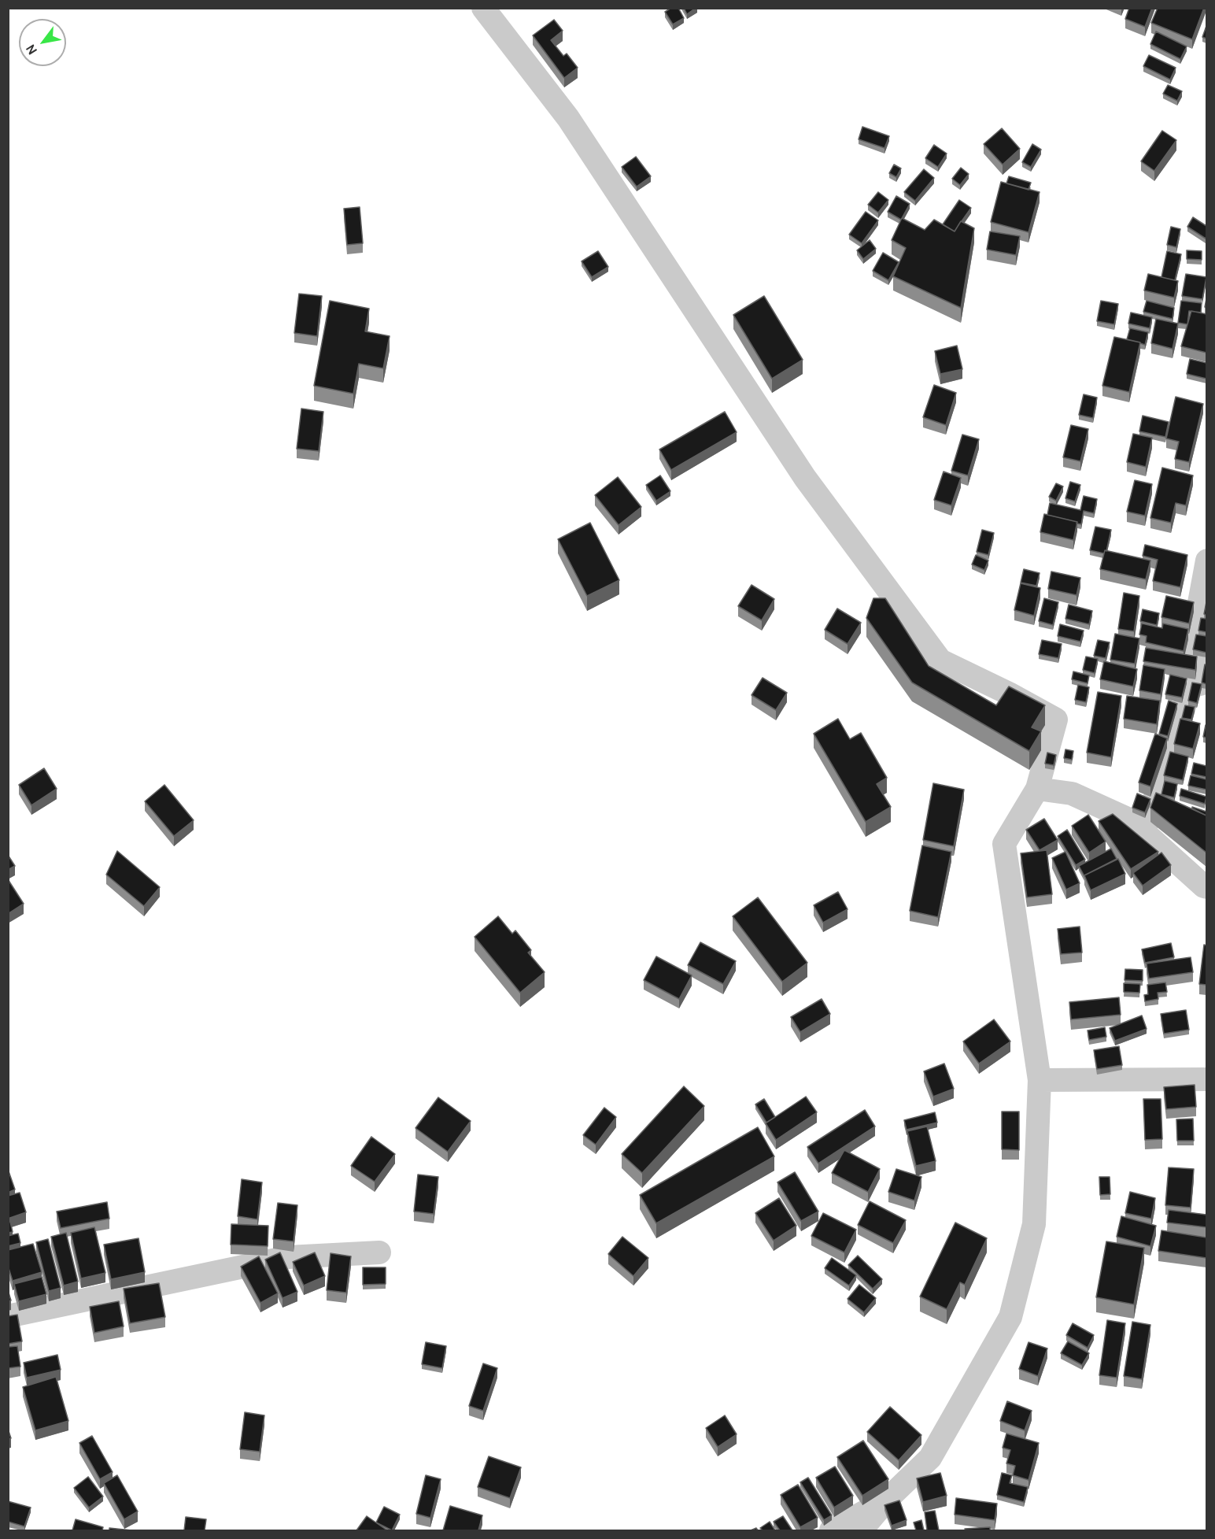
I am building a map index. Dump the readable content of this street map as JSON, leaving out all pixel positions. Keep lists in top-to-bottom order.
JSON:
{
  "north": "bottom left"
}
